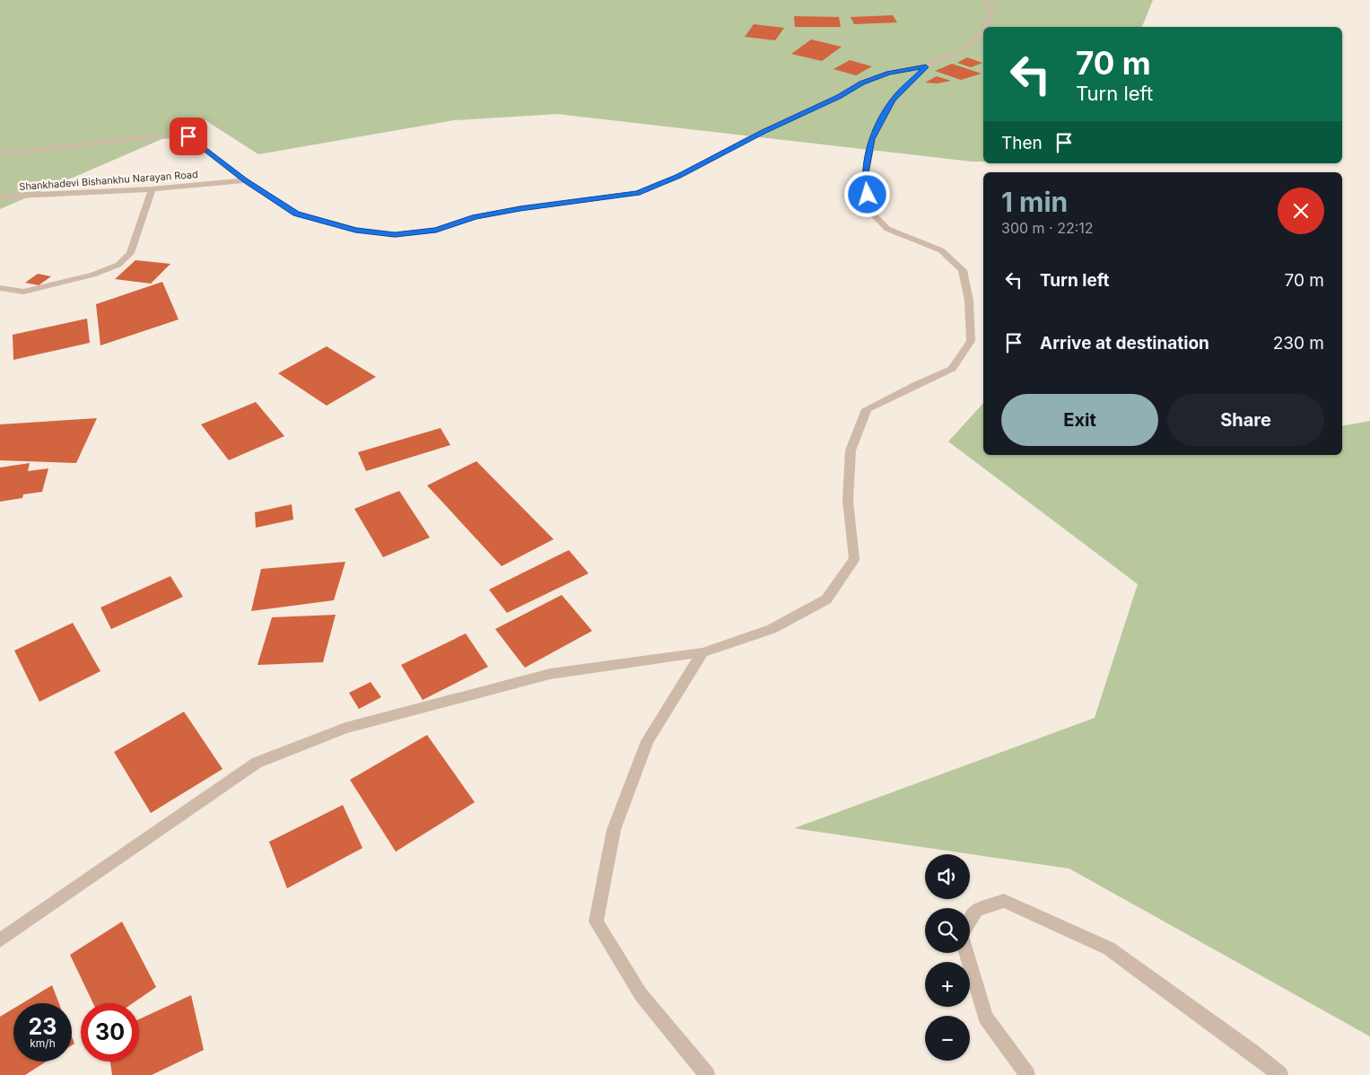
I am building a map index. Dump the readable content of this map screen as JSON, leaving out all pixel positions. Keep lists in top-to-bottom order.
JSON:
{
  "streets": {
    "street": ["Shankhadevi Bishankhu Narayan Road"]
  },
  "page": {
    "turn": ["70 m", "Turn left"],
    "then": "Then",
    "heading": ["1 min", "300 m · 22:12"],
    "list": [
      {
        "name": "Turn left",
        "value": "70 m"
      },
      {
        "name": "Arrive at destination",
        "value": "230 m"
      }
    ],
    "buttons": ["Exit", "Share"],
    "map_buttons": ["+", "−"],
    "speed": "23 km/h",
    "limit": "30"
  }
}
